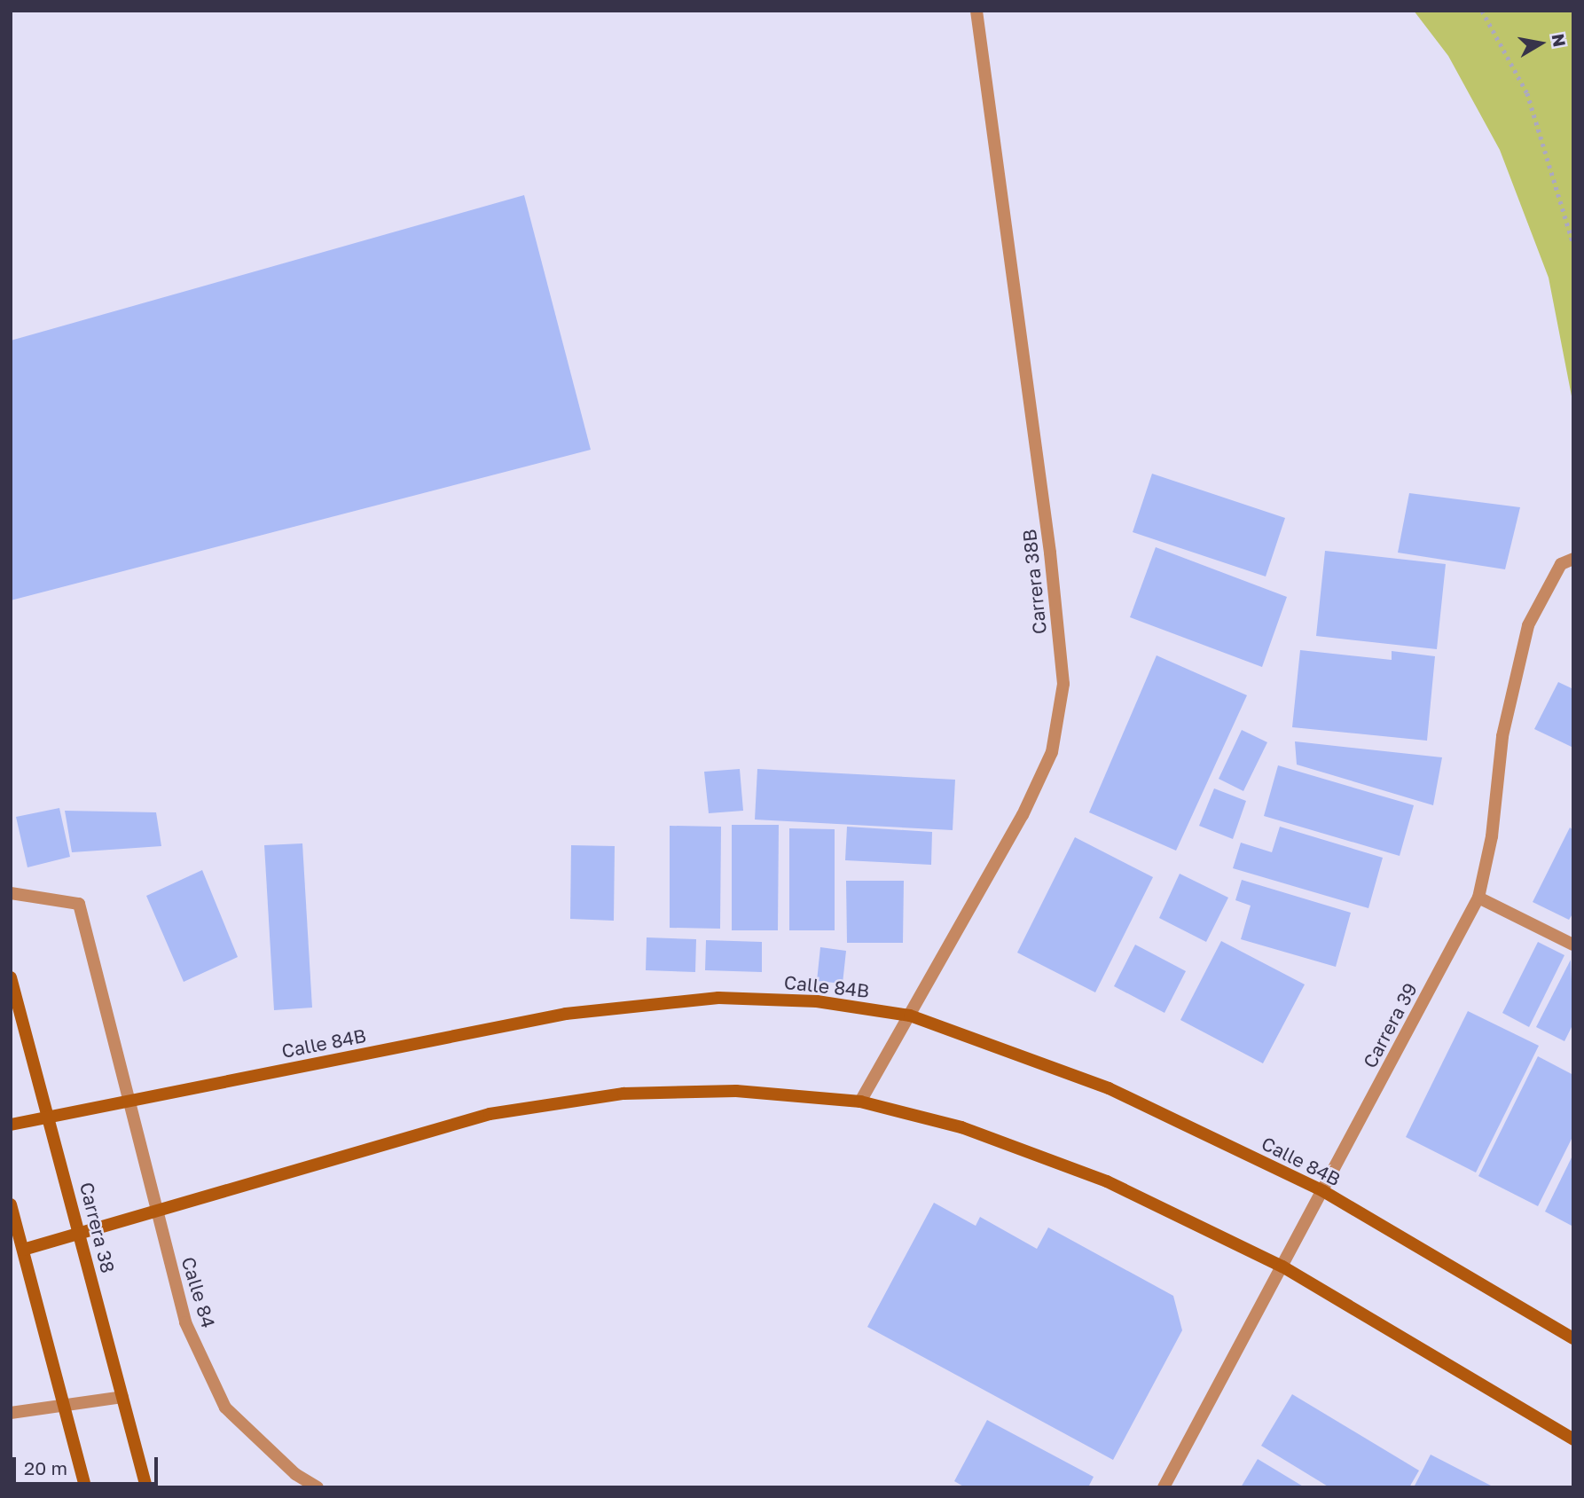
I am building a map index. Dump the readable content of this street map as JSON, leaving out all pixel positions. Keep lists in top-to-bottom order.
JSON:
{
  "streets": {
    "street": [
      "Carrera 38B",
      "Calle 84B",
      "Carrera 39",
      "Carrera 38",
      "Calle 84"
    ]
  },
  "crossings": [
    ["Carrera 38B", "Calle 84B"],
    ["Calle 84B", "Carrera 39"],
    ["Calle 84B", "Carrera 38"],
    ["Calle 84B", "Calle 84"]
  ],
  "scale_bar": "20 m",
  "north": "right"
}
